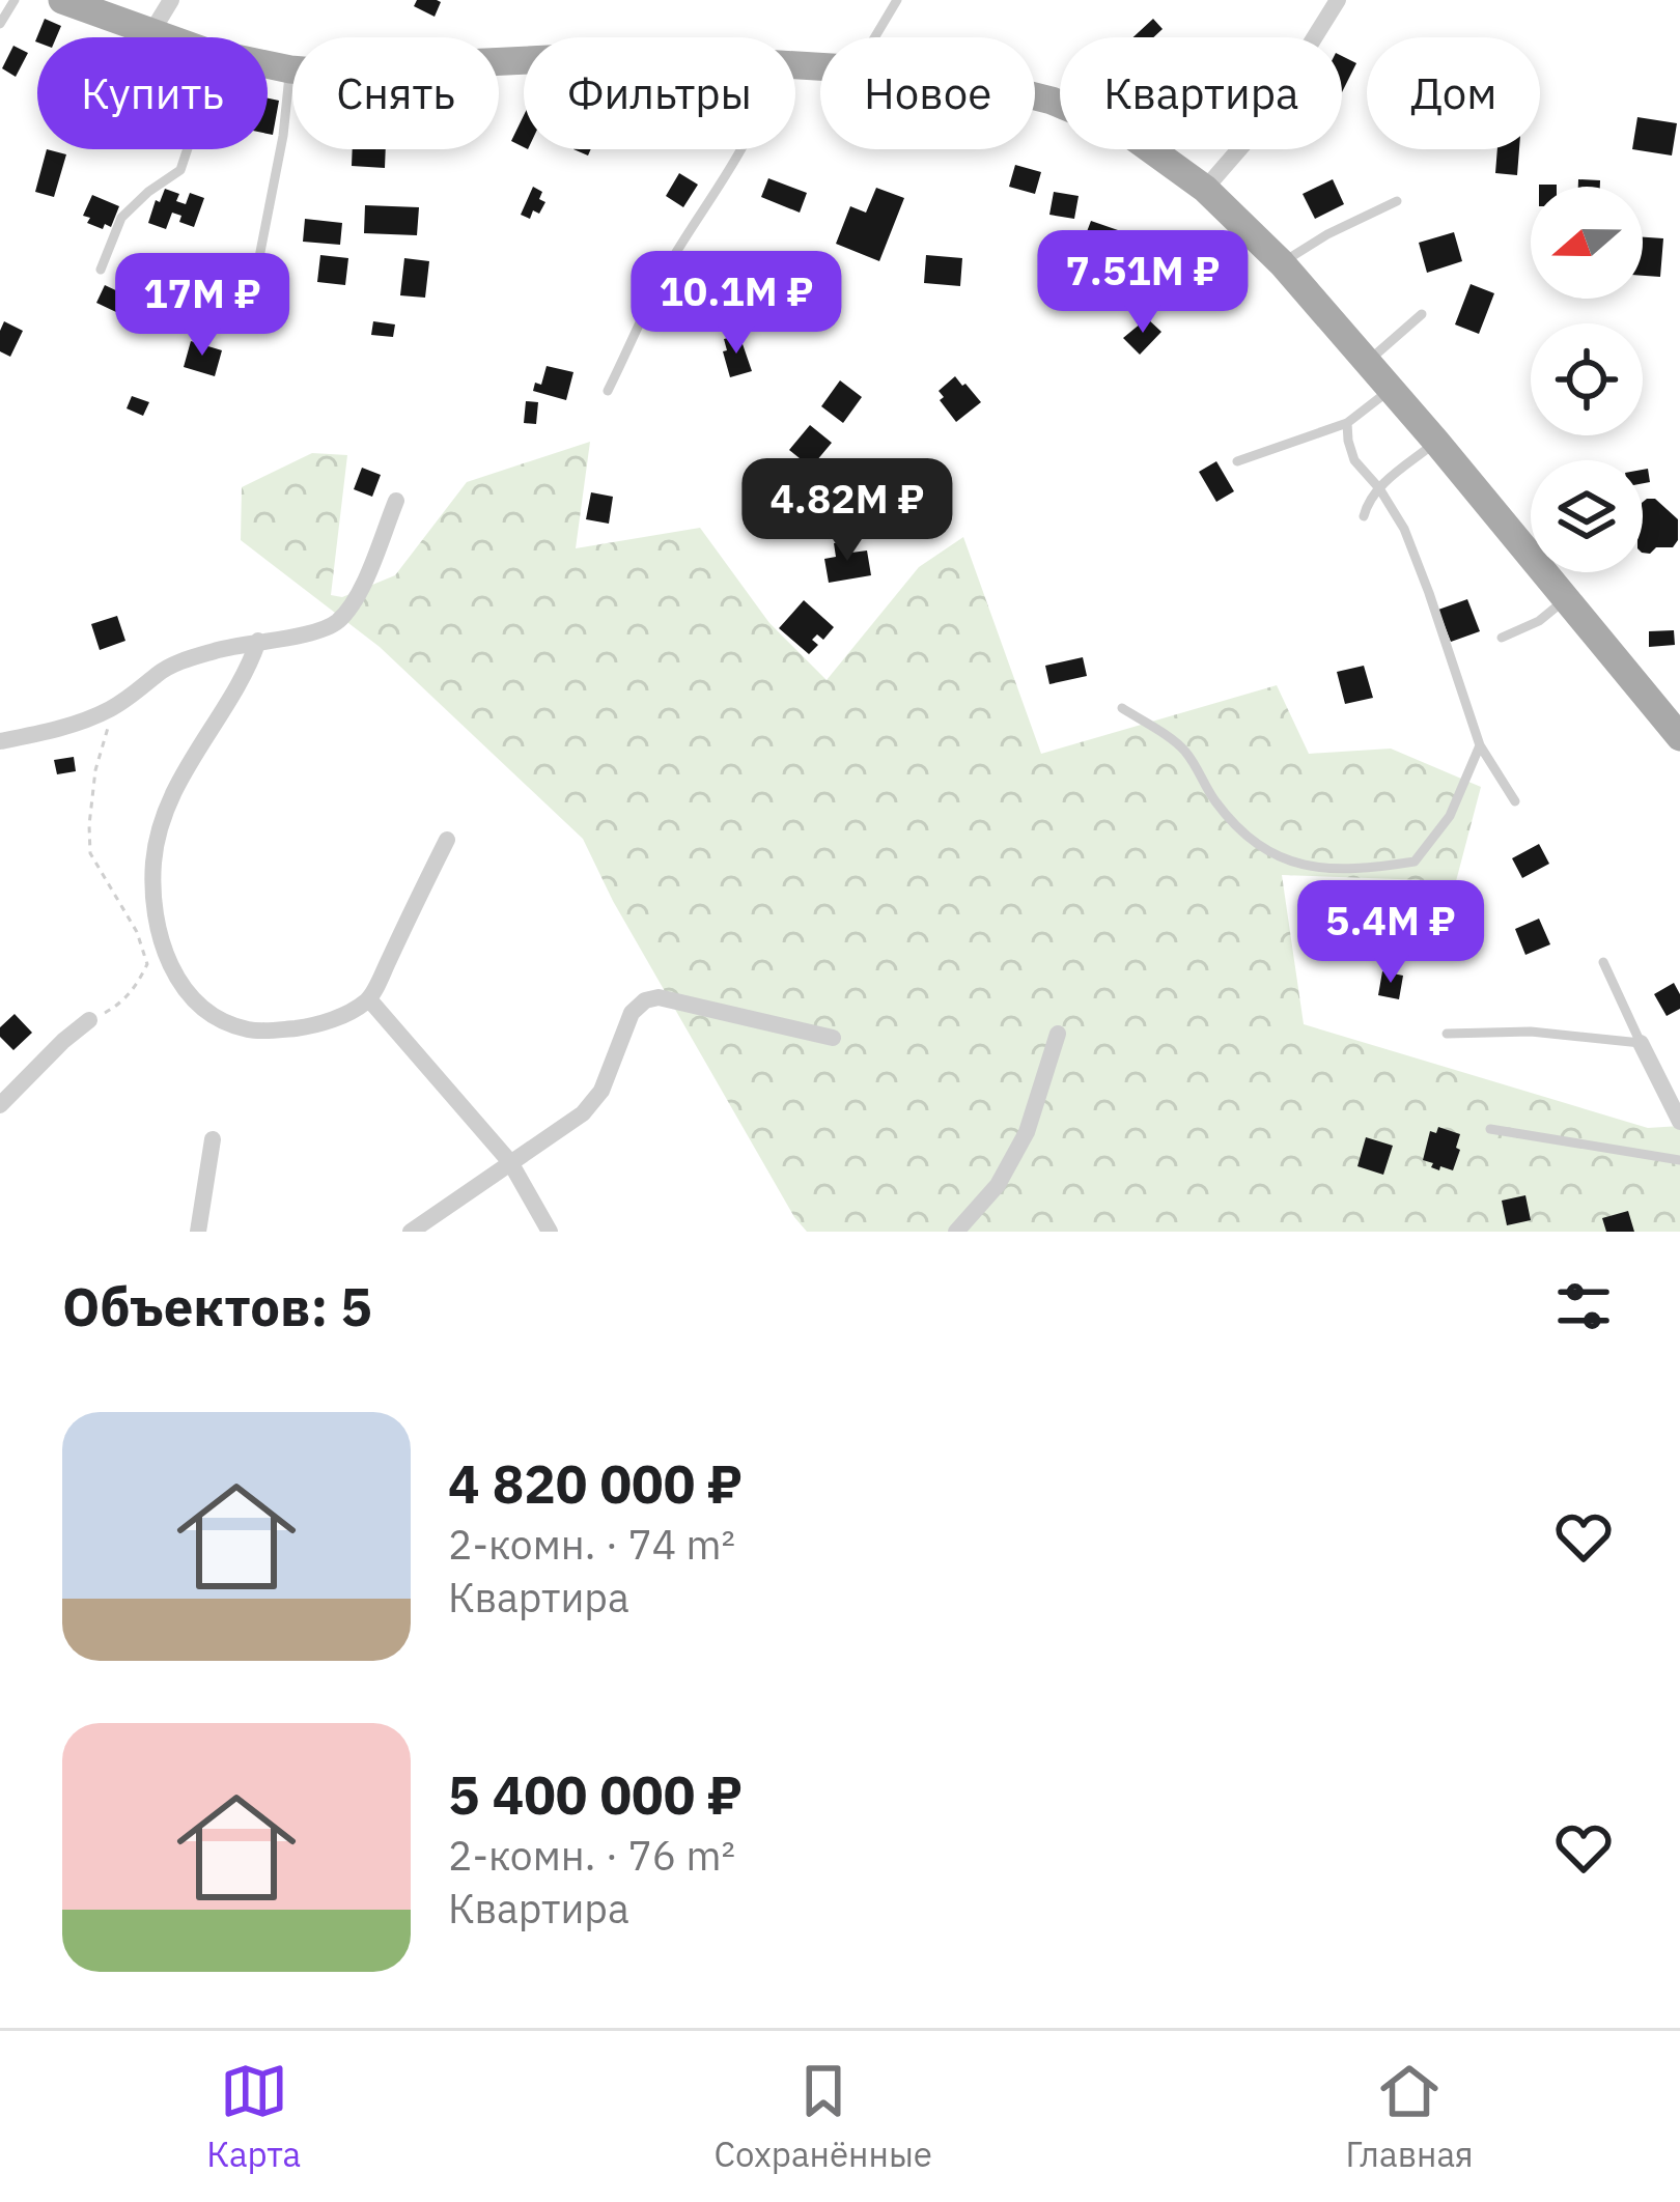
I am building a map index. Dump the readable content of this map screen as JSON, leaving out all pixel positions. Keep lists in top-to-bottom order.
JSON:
{
  "north": "left",
  "page": {
    "chip": [
      "Купить",
      "Снять",
      "Фильтры",
      "Новое",
      "Квартира",
      "Дом"
    ],
    "price": [
      "7.51M ₽",
      "10.1M ₽",
      "17M ₽",
      "4.82M ₽",
      "5.4M ₽"
    ],
    "heading": "Объектов: 5",
    "list": [
      {
        "name": "4 820 000 ₽",
        "note": "2-комн. · 74 m² · Квартира"
      },
      {
        "name": "5 400 000 ₽",
        "note": "2-комн. · 76 m² · Квартира"
      }
    ],
    "tabs": ["Карта", "Сохранённые", "Главная"]
  }
}
